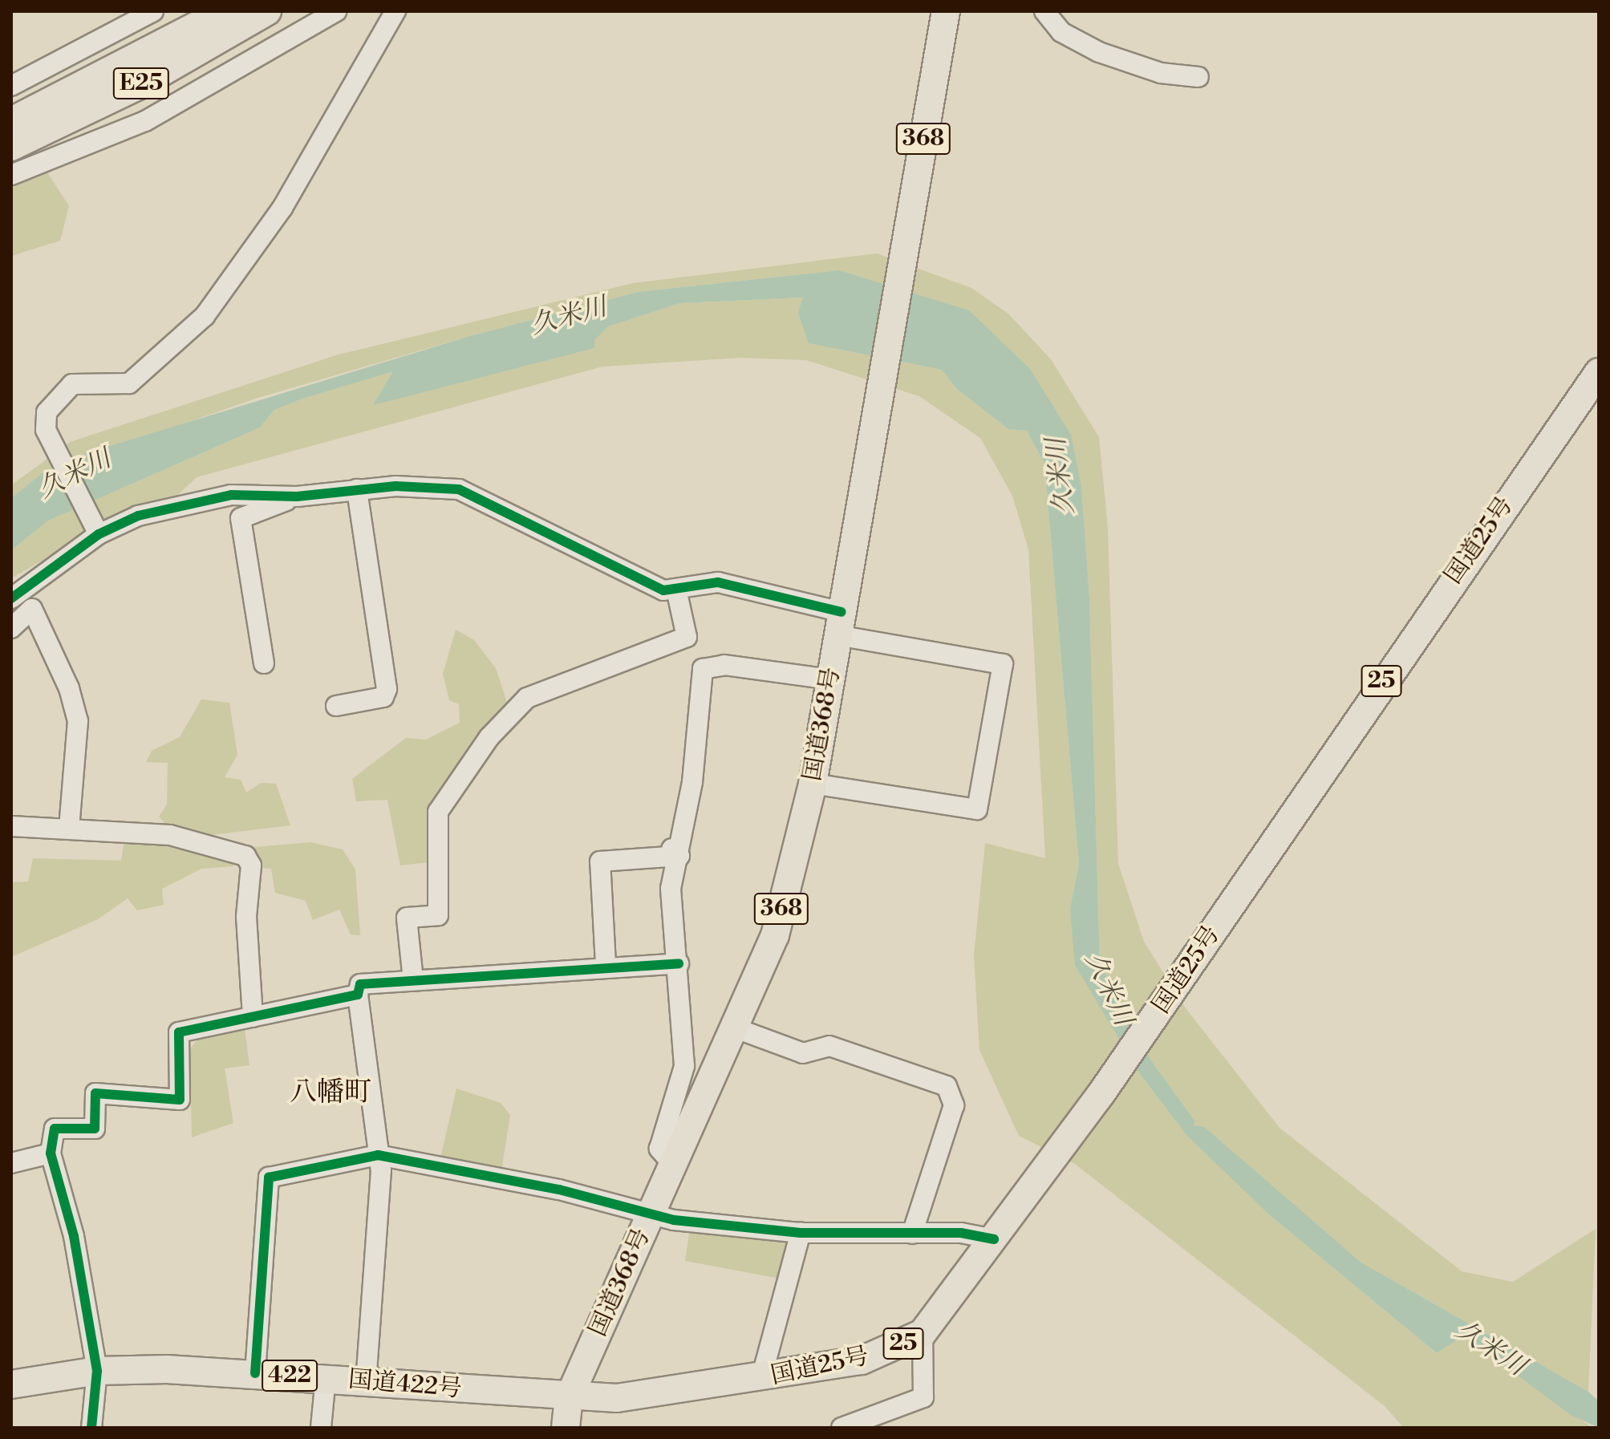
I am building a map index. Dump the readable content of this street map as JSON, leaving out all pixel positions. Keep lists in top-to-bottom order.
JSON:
{
  "streets": {
    "highway": [
      "E25",
      "368",
      "国道25号",
      "25",
      "国道368号",
      "422",
      "国道422号"
    ]
  },
  "crossings": [
    ["国道25号", "国道368号"],
    ["国道25号", "国道422号"],
    ["国道368号", "国道422号"]
  ],
  "districts": ["八幡町"],
  "water": ["久米川"]
}
